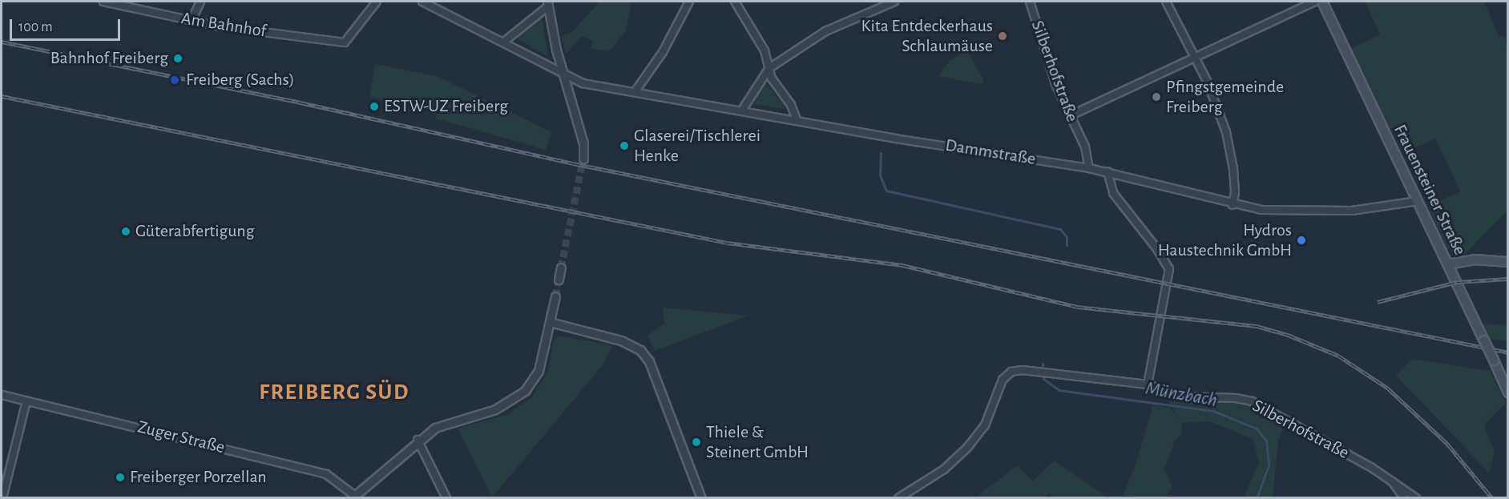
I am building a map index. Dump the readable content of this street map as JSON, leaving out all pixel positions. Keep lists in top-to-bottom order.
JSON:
{
  "streets": {
    "main road": ["Frauensteiner Straße"],
    "street": [
      "Am Bahnhof",
      "Silberhofstraße",
      "Dammstraße",
      "Zuger Straße"
    ]
  },
  "crossings": [
    ["Silberhofstraße", "Dammstraße"],
    ["Dammstraße", "Frauensteiner Straße"]
  ],
  "districts": ["FREIBERG SÜD"],
  "water": ["Münzbach"],
  "places": [
    "Kita Entdeckerhaus Schlaumäuse",
    "Bahnhof Freiberg",
    "Freiberg (Sachs)",
    "Pfingstgemeinde Freiberg",
    "ESTW-UZ Freiberg",
    "Glaserei/Tischlerei Henke",
    "Güterabfertigung",
    "Hydros Haustechnik GmbH",
    "Thiele & Steinert GmbH",
    "Freiberger Porzellan"
  ],
  "scale_bar": "100 m"
}
